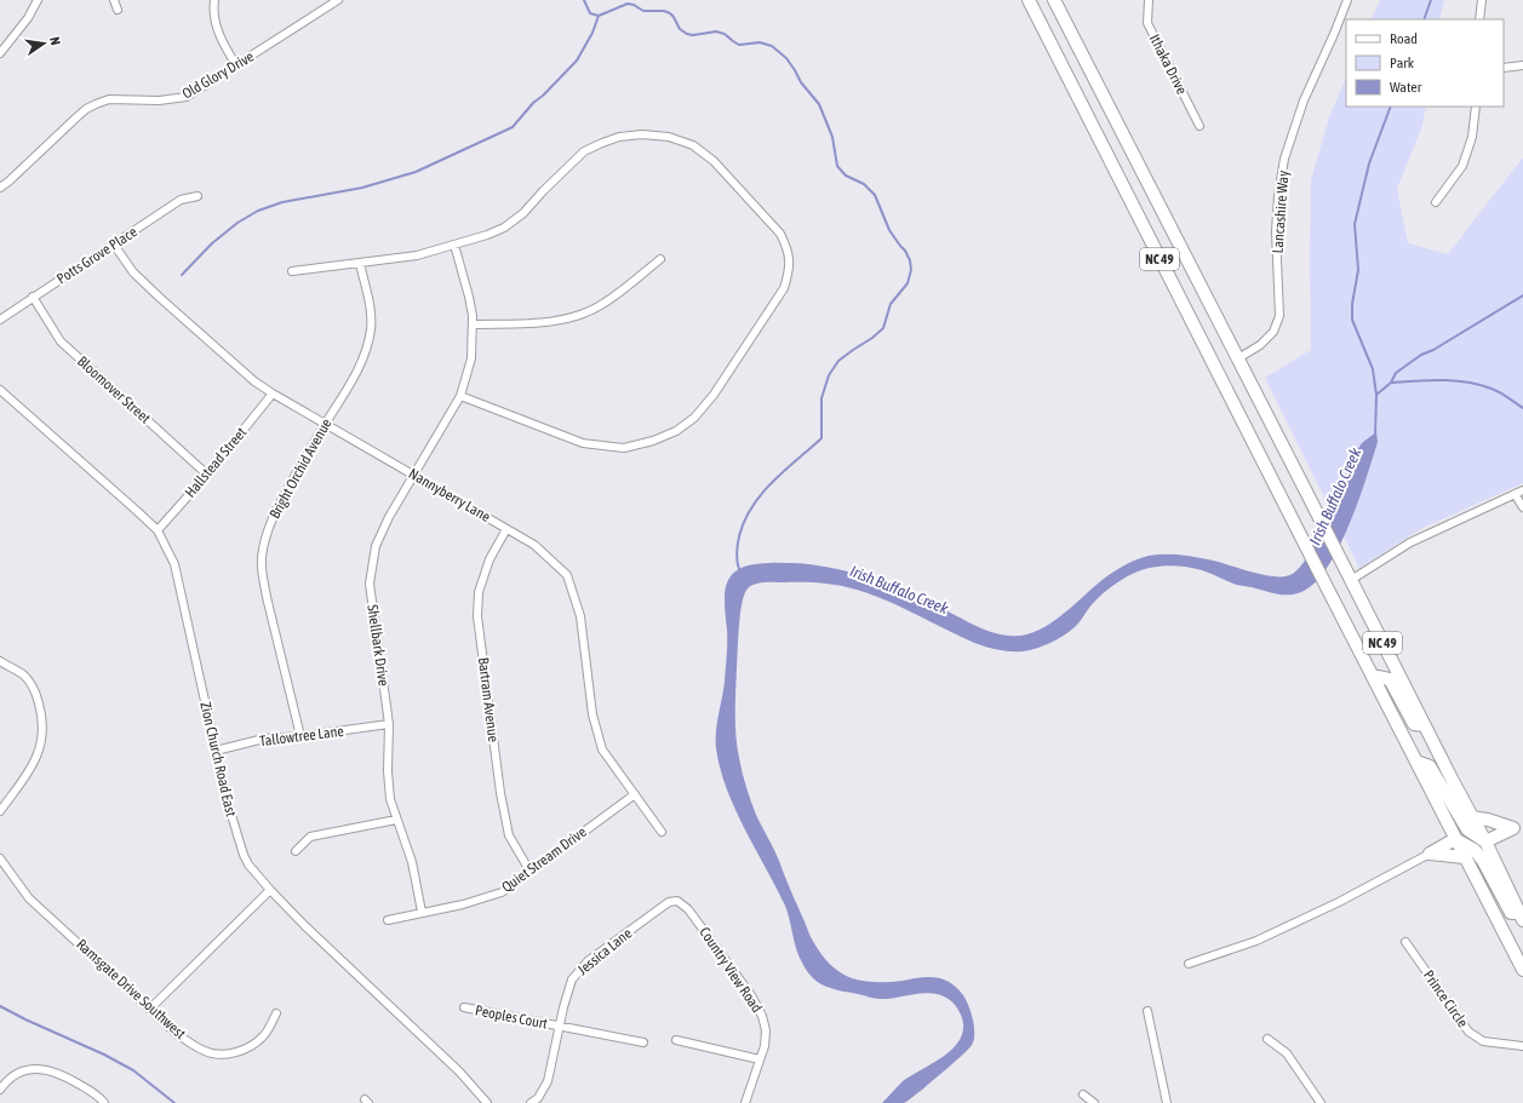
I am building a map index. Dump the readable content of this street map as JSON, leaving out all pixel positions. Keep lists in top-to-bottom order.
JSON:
{
  "streets": {
    "highway": ["NC 49"],
    "street": [
      "Ithaka Drive",
      "Old Glory Drive",
      "Lancashire Way",
      "Potts Grove Place",
      "Bloomover Street",
      "Hallstead Street",
      "Bright Orchid Avenue",
      "Nannyberry Lane",
      "Shellbark Drive",
      "Bartram Avenue",
      "Tallowtree Lane",
      "Zion Church Road East",
      "Quiet Stream Drive",
      "Jessica Lane",
      "Country View Road",
      "Ramsgate Drive Southwest",
      "Prince Circle",
      "Peoples Court"
    ]
  },
  "crossings": [
    ["Lancashire Way", "NC 49"],
    ["Potts Grove Place", "Bloomover Street"],
    ["Potts Grove Place", "Nannyberry Lane"],
    ["Bloomover Street", "Hallstead Street"],
    ["Hallstead Street", "Nannyberry Lane"],
    ["Hallstead Street", "Zion Church Road East"],
    ["Bright Orchid Avenue", "Nannyberry Lane"],
    ["Bright Orchid Avenue", "Tallowtree Lane"],
    ["Nannyberry Lane", "Shellbark Drive"],
    ["Nannyberry Lane", "Bartram Avenue"],
    ["Nannyberry Lane", "Quiet Stream Drive"],
    ["Shellbark Drive", "Tallowtree Lane"],
    ["Shellbark Drive", "Quiet Stream Drive"],
    ["Bartram Avenue", "Quiet Stream Drive"],
    ["Tallowtree Lane", "Zion Church Road East"],
    ["Jessica Lane", "Country View Road"],
    ["Jessica Lane", "Peoples Court"]
  ],
  "water": ["Irish Buffalo Creek"],
  "legend": ["Road", "Park", "Water"],
  "north": "right"
}
